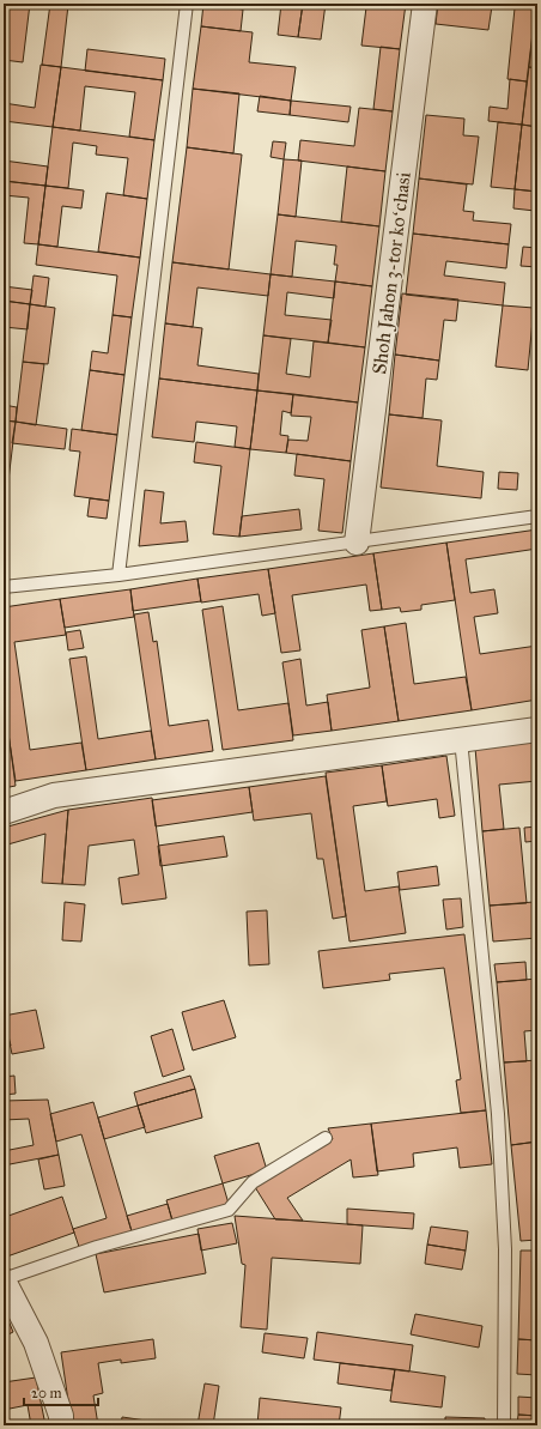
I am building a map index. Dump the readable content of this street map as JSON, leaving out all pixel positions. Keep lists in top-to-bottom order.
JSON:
{
  "streets": {
    "street": ["Shoh Jahon 3-tor koʻchasi"]
  },
  "scale_bar": "20 m"
}
